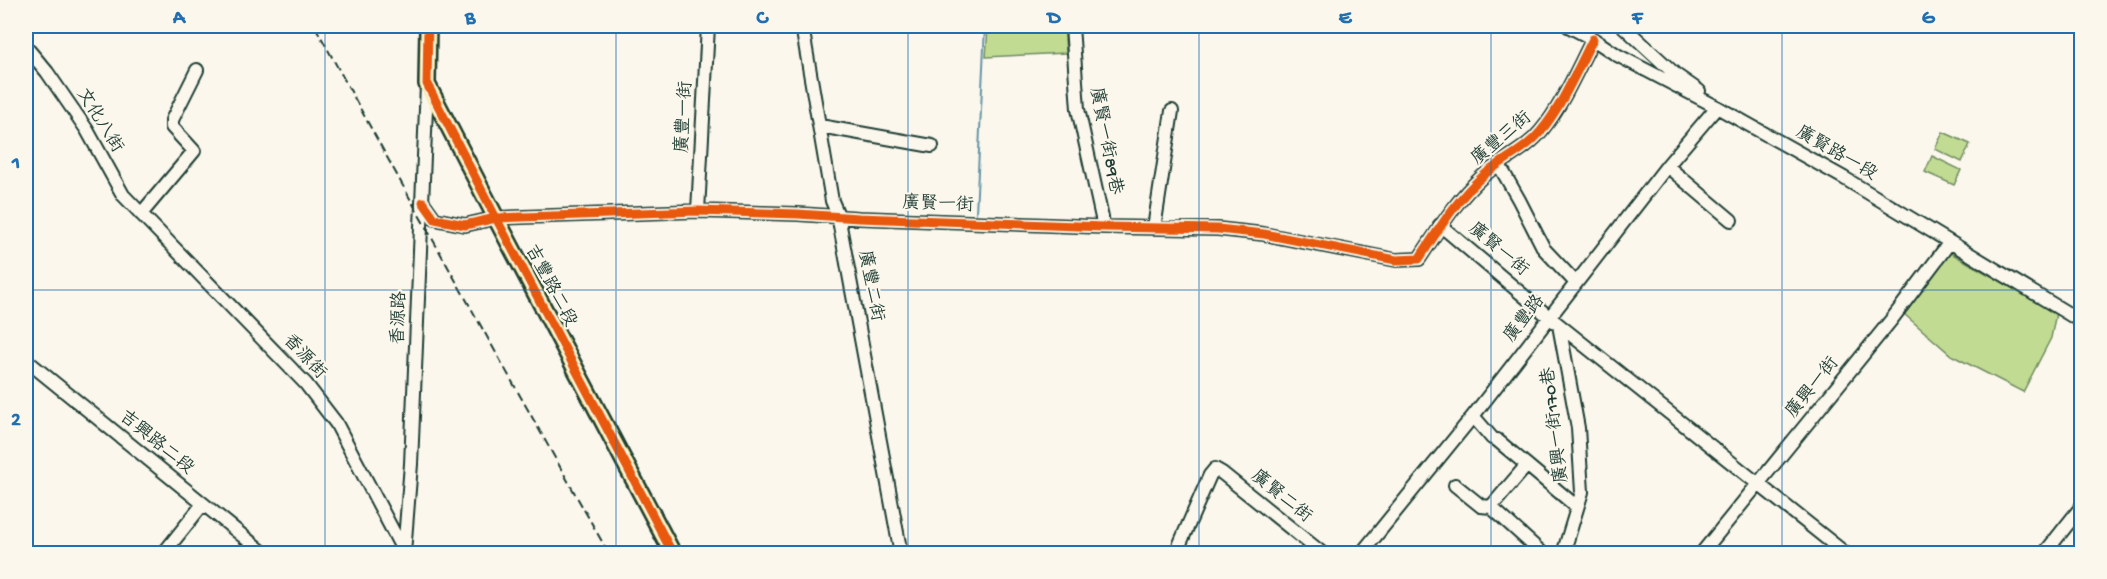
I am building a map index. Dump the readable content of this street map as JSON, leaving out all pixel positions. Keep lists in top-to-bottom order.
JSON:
{
  "streets": {
    "main road": ["吉豐路二段"],
    "street": [
      "廣豐一街",
      "文化八街",
      "廣豐三街",
      "廣賢一街89巷",
      "廣賢路一段",
      "廣賢一街",
      "廣豐二街",
      "香源路",
      "廣豐路",
      "香源街",
      "廣興一街",
      "廣興一街170巷",
      "吉興路二段",
      "廣賢二街"
    ]
  },
  "crossings": [
    ["廣豐一街", "廣賢一街"],
    ["文化八街", "香源街"],
    ["廣豐三街", "廣賢路一段"],
    ["廣豐三街", "廣賢一街"],
    ["廣賢一街89巷", "廣賢一街"],
    ["廣賢路一段", "廣豐路"],
    ["廣賢路一段", "廣興一街"],
    ["廣賢一街", "吉豐路二段"],
    ["廣賢一街", "廣豐二街"],
    ["廣賢一街", "香源路"],
    ["廣賢一街", "廣豐路"],
    ["廣賢一街", "廣興一街"],
    ["廣賢一街", "廣興一街170巷"],
    ["吉豐路二段", "香源路"],
    ["香源路", "香源街"]
  ],
  "grid": {
    "columns": [
      "A",
      "B",
      "C",
      "D",
      "E",
      "F",
      "G"
    ],
    "rows": ["1", "2"]
  }
}
